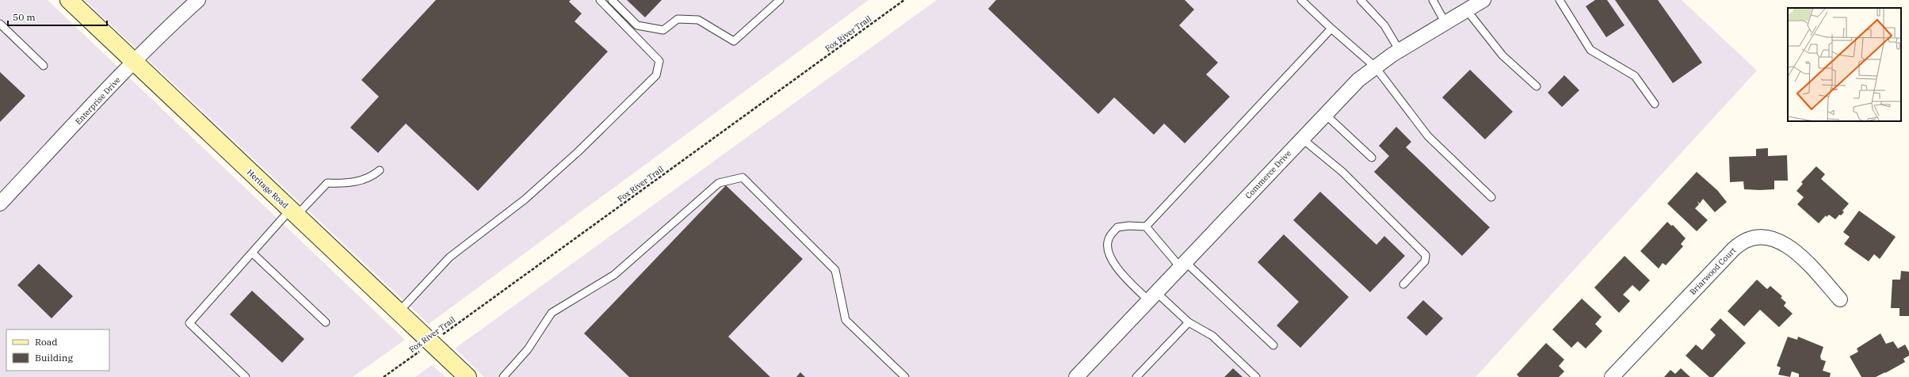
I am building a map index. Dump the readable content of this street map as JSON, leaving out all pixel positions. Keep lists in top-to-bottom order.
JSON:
{
  "streets": {
    "main road": ["Heritage Road"],
    "street": ["Enterprise Drive", "Commerce Drive", "Briarwood Court"],
    "path": ["Fox River Trail"]
  },
  "crossings": [
    ["Fox River Trail", "Heritage Road"],
    ["Enterprise Drive", "Heritage Road"]
  ],
  "legend": ["Road", "Building"],
  "scale_bar": "50 m"
}
